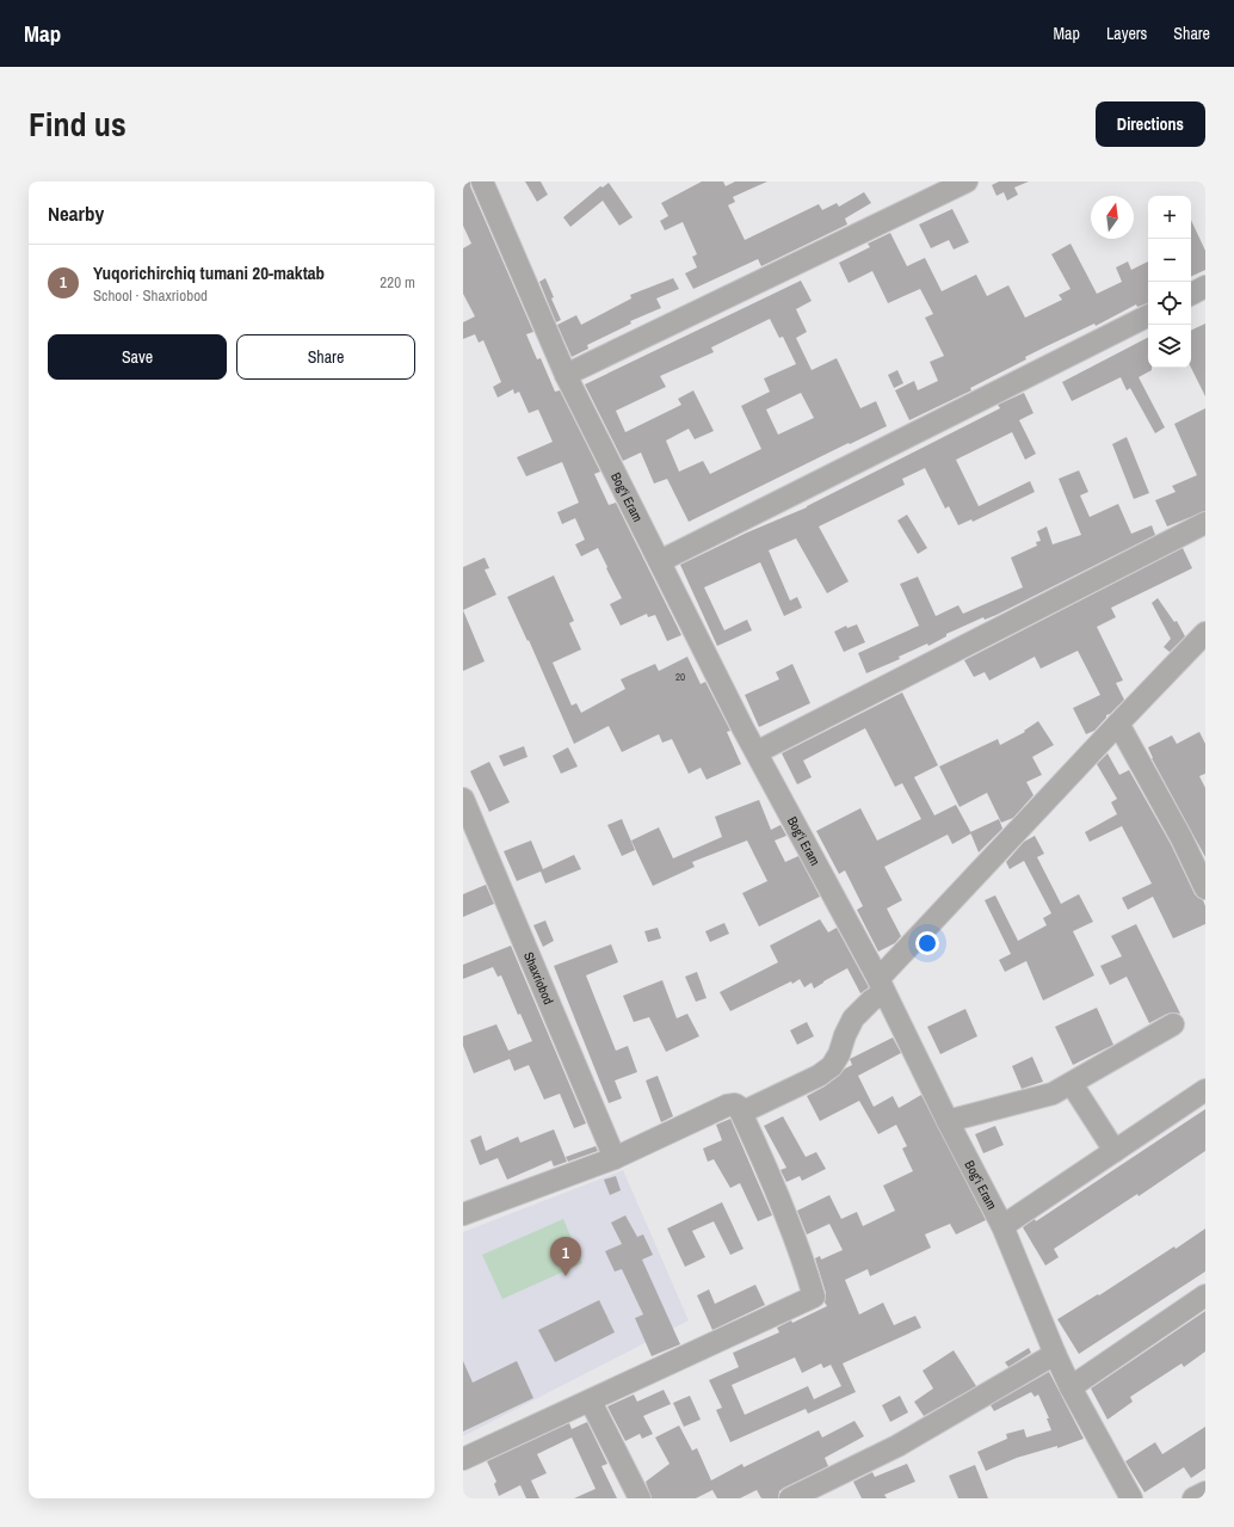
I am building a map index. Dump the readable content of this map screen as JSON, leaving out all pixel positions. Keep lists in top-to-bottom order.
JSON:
{
  "streets": {
    "street": ["Bog'i Eram", "Shaxriobod"]
  },
  "house_numbers": ["20"],
  "north": "top",
  "page": {
    "header": "Map",
    "nav": ["Map", "Layers", "Share"],
    "title": "Find us",
    "buttons": [
      "Directions",
      ["Save", "Share"]
    ],
    "heading": "Nearby",
    "map_buttons": ["+", "−"],
    "list": [
      {
        "mark": "1",
        "name": "Yuqorichirchiq tumani 20-maktab",
        "note": "School · Shaxriobod",
        "value": "220 m"
      }
    ],
    "pins": "1"
  }
}
